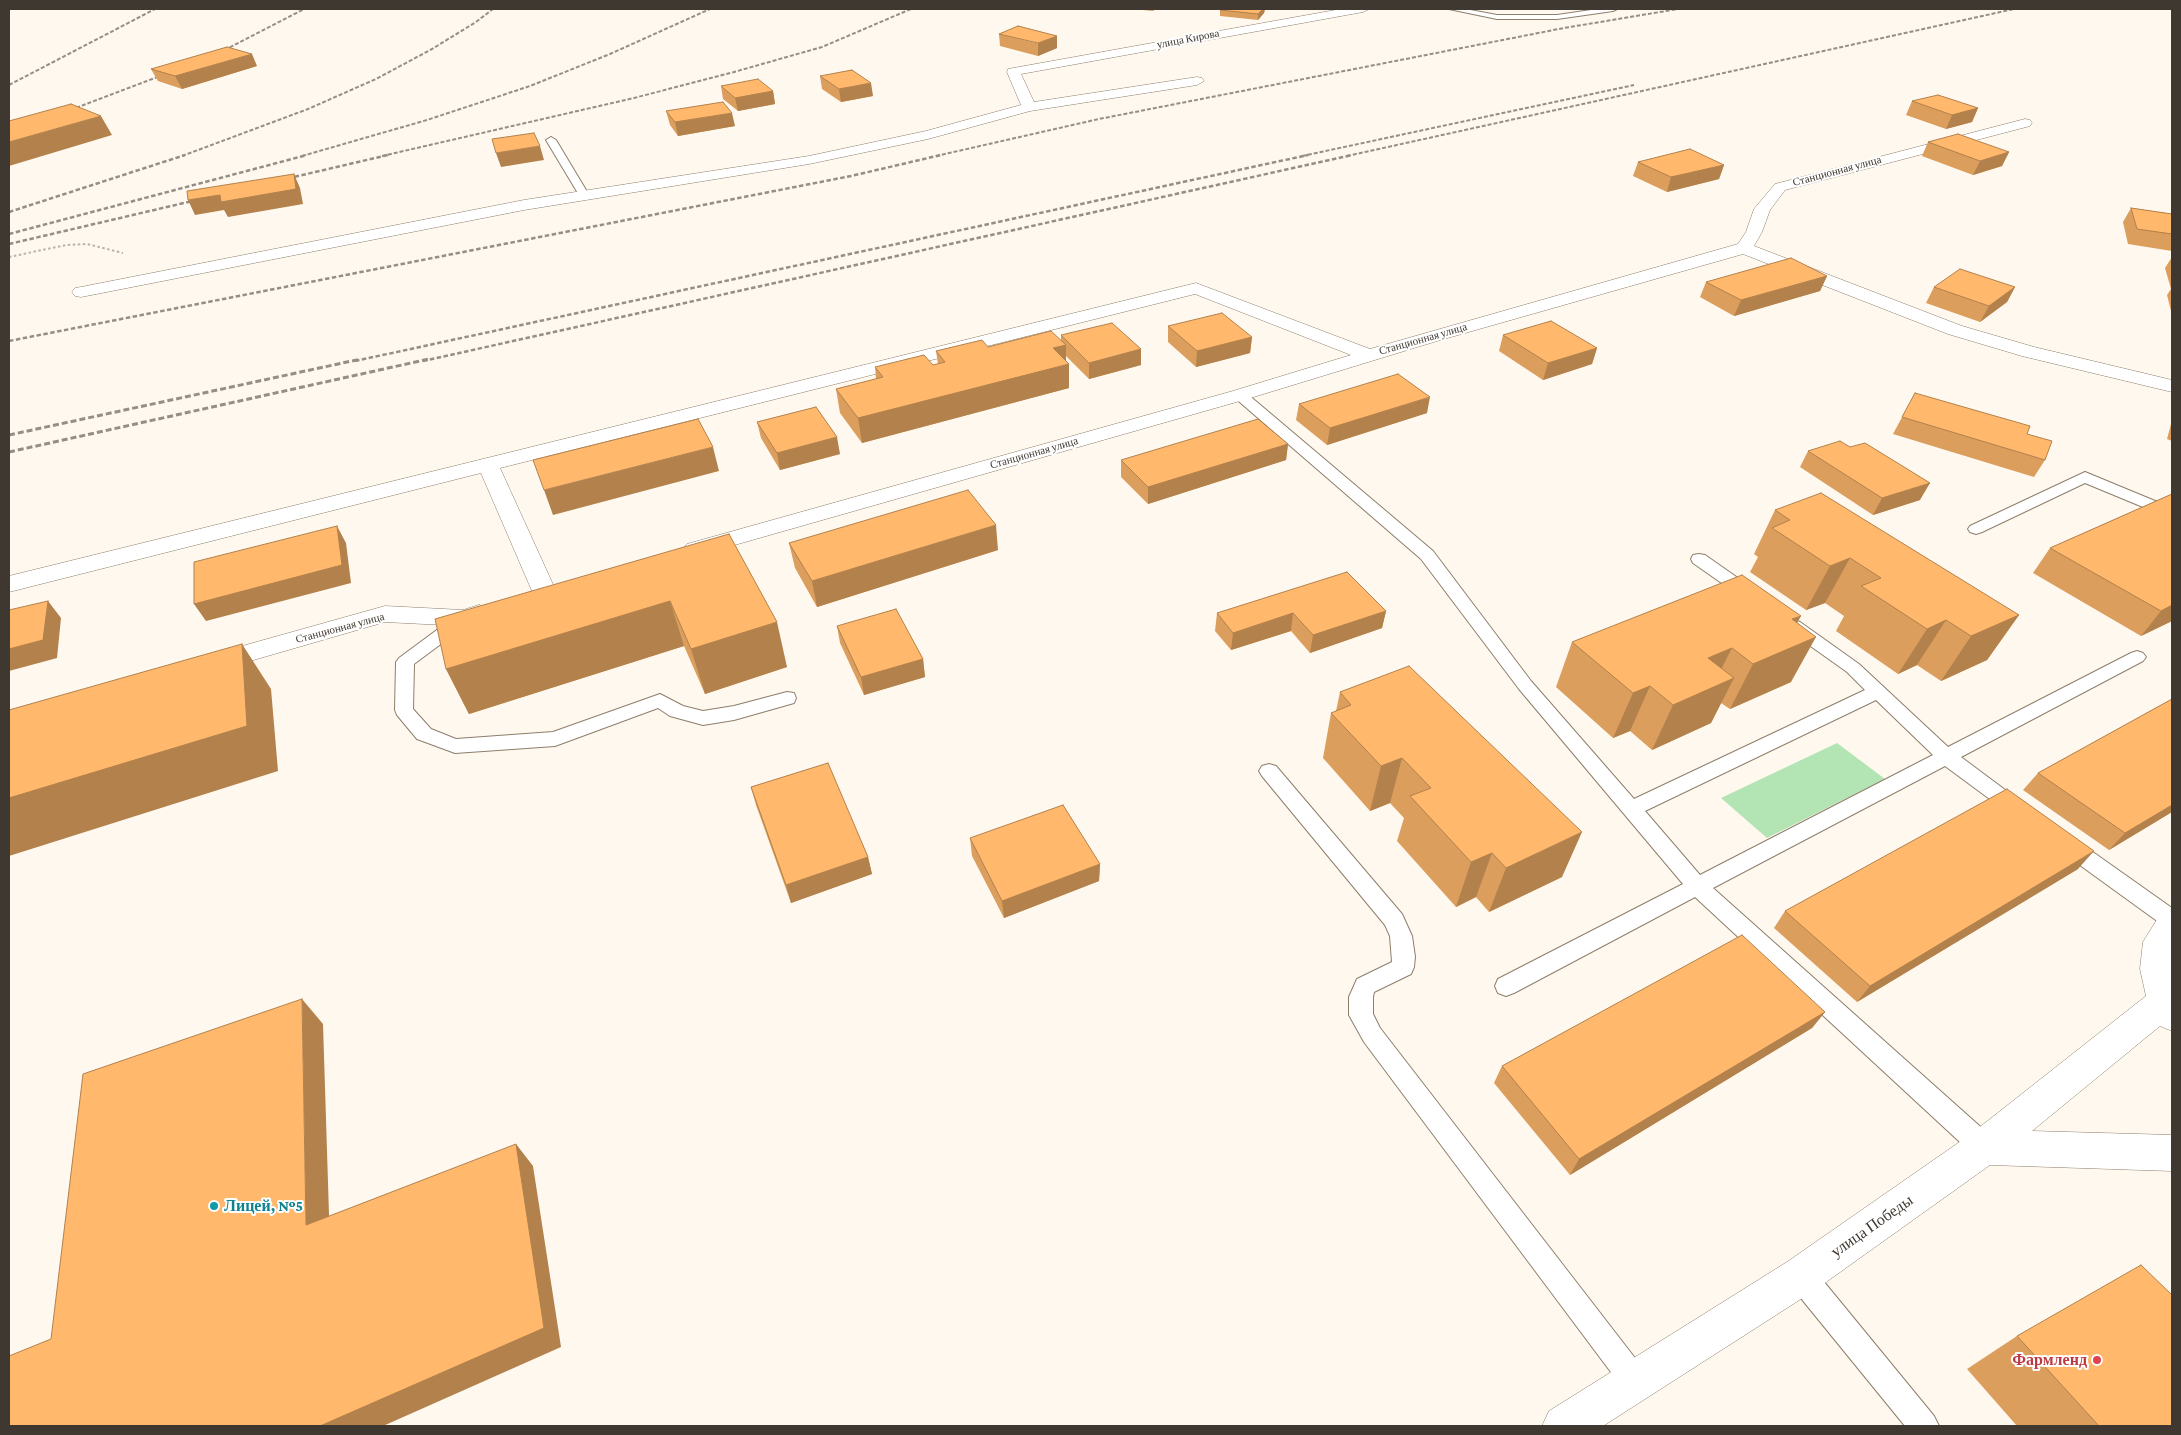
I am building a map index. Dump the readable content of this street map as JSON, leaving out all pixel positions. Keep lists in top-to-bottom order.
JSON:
{
  "streets": {
    "street": ["улица Кирова", "Станционная улица", "улица Победы"]
  },
  "places": ["Лицей, №5", "Фармленд"]
}
